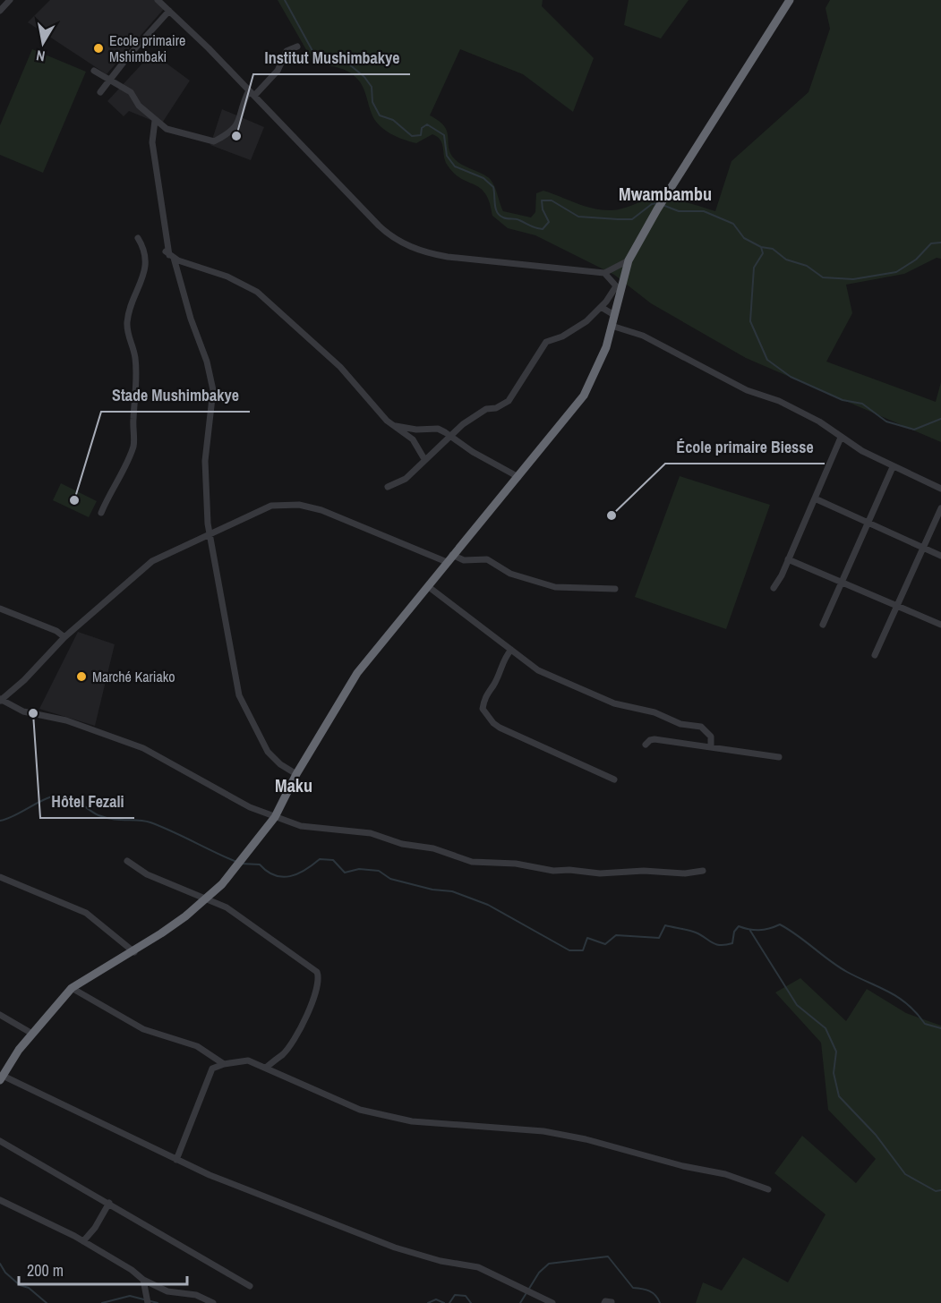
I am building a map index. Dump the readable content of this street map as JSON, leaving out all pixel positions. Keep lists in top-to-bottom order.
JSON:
{
  "districts": ["Mwambambu", "Maku"],
  "places": [
    "Ecole primaire Mshimbaki",
    "Institut Mushimbakye",
    "Stade Mushimbakye",
    "École primaire Biesse",
    "Marché Kariako",
    "Hôtel Fezali"
  ],
  "scale_bar": "200 m",
  "north": "bottom"
}
